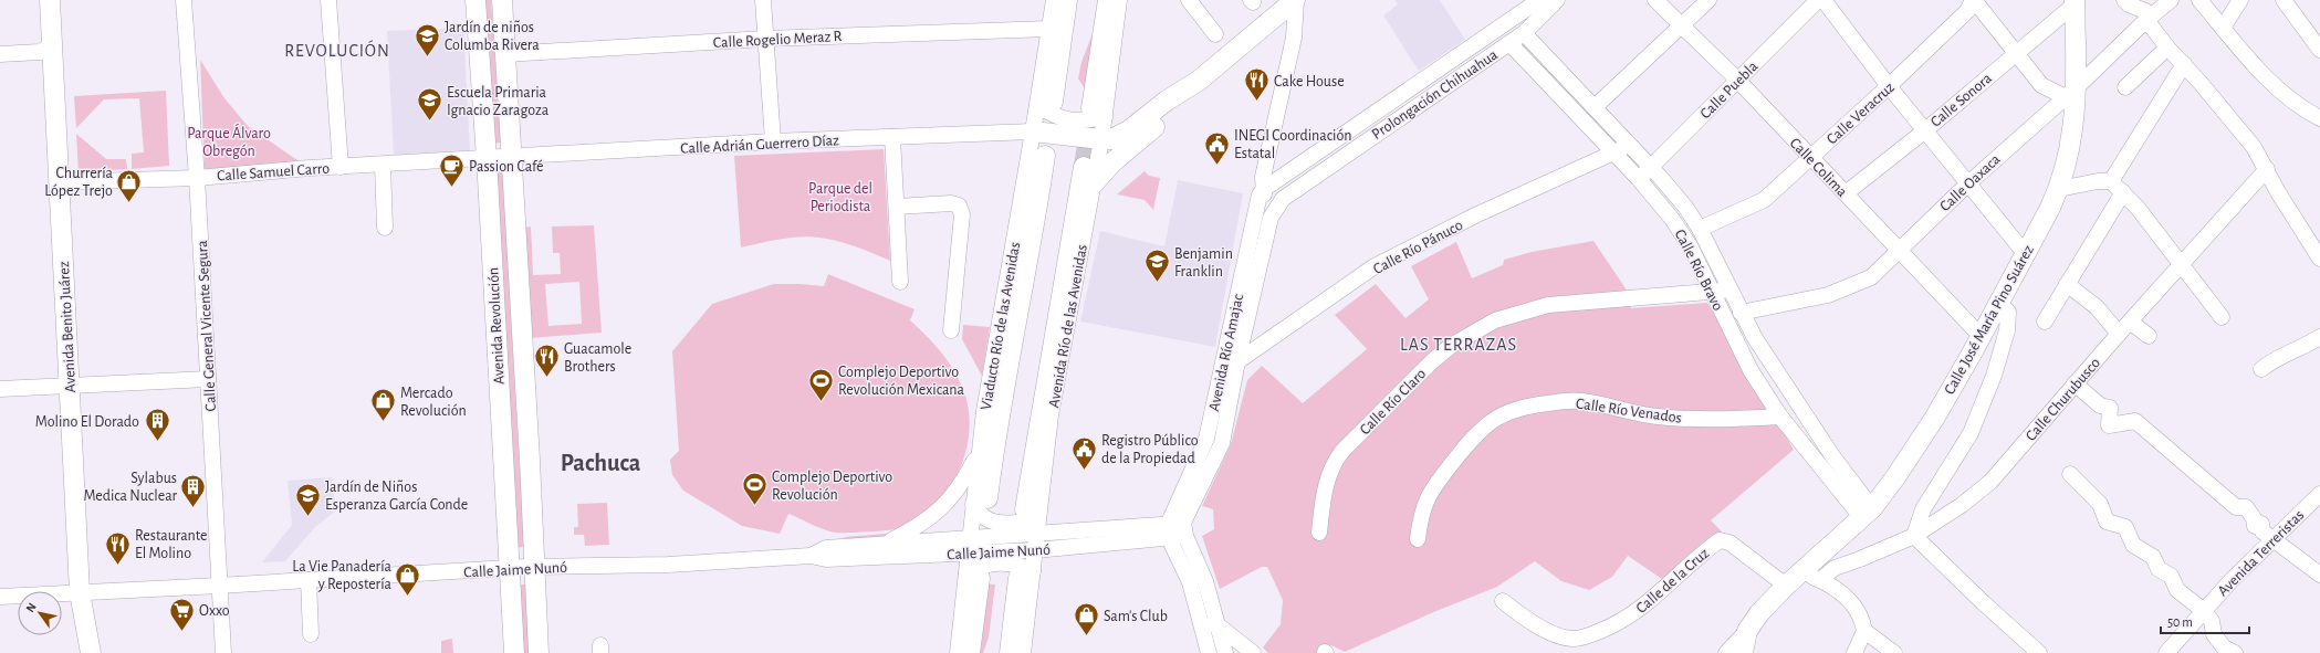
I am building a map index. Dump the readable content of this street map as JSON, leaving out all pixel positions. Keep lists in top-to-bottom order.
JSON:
{
  "streets": {
    "main road": [
      "Calle José María Pino Suárez",
      "Avenida Revolución",
      "Viaducto Río de las Avenidas",
      "Avenida Benito Juárez"
    ],
    "street": [
      "Calle Rogelio Meraz R",
      "Calle Puebla",
      "Prolongación Chihuahua",
      "Calle Sonora",
      "Calle Veracruz",
      "Calle Adrián Guerrero Díaz",
      "Calle Colima",
      "Calle Samuel Carro",
      "Calle Oaxaca",
      "Calle Río Pánuco",
      "Calle Río Bravo",
      "Calle General Vicente Segura",
      "Avenida Río de las Avenidas",
      "Avenida Río Amajac",
      "Calle Churubusco",
      "Calle Río Claro",
      "Calle Río Venados",
      "Calle Jaime Nunó",
      "Avenida Terreristas",
      "Calle de la Cruz"
    ]
  },
  "crossings": [
    ["Calle Rogelio Meraz R", "Avenida Revolución"],
    ["Calle Rogelio Meraz R", "Viaducto Río de las Avenidas"],
    ["Calle Puebla", "Calle Colima"],
    ["Calle Puebla", "Calle Río Bravo"],
    ["Prolongación Chihuahua", "Calle Río Bravo"],
    ["Prolongación Chihuahua", "Avenida Río Amajac"],
    ["Calle Sonora", "Calle Colima"],
    ["Calle Sonora", "Calle José María Pino Suárez"],
    ["Calle Veracruz", "Calle Colima"],
    ["Calle Veracruz", "Calle Río Bravo"],
    ["Calle Adrián Guerrero Díaz", "Calle Samuel Carro"],
    ["Calle Adrián Guerrero Díaz", "Avenida Revolución"],
    ["Calle Adrián Guerrero Díaz", "Viaducto Río de las Avenidas"],
    ["Calle Colima", "Calle Oaxaca"],
    ["Calle Colima", "Calle José María Pino Suárez"],
    ["Calle Samuel Carro", "Calle General Vicente Segura"],
    ["Calle Samuel Carro", "Avenida Revolución"],
    ["Calle Samuel Carro", "Avenida Benito Juárez"],
    ["Calle Oaxaca", "Calle Río Bravo"],
    ["Calle Oaxaca", "Calle José María Pino Suárez"],
    ["Calle Río Pánuco", "Calle Río Bravo"],
    ["Calle Río Pánuco", "Avenida Río Amajac"],
    ["Calle Río Bravo", "Calle José María Pino Suárez"],
    ["Calle Río Bravo", "Calle Río Claro"],
    ["Calle Río Bravo", "Calle Río Venados"],
    ["Calle José María Pino Suárez", "Calle de la Cruz"],
    ["Calle General Vicente Segura", "Calle Jaime Nunó"],
    ["Avenida Revolución", "Calle Jaime Nunó"],
    ["Viaducto Río de las Avenidas", "Calle Jaime Nunó"],
    ["Avenida Río de las Avenidas", "Calle Jaime Nunó"],
    ["Avenida Benito Juárez", "Calle Jaime Nunó"],
    ["Avenida Río Amajac", "Calle Jaime Nunó"]
  ],
  "districts": ["REVOLUCIÓN", "LAS TERRAZAS", "Pachuca"],
  "parks": ["Parque Álvaro Obregón", "Parque del Periodista"],
  "places": {
    "school or university": [
      "Jardín de niños Columba Rivera",
      "Escuela Primaria Ignacio Zaragoza",
      "Benjamin Franklin",
      "Jardín de Niños Esperanza García Conde"
    ],
    "restaurant": ["Cake House", "Guacamole Brothers", "Restaurante El Molino"],
    "public building": ["INEGI Coordinación Estatal", "Registro Público de la Propiedad"],
    "cafe": ["Passion Café"],
    "shop": [
      "Churrería López Trejo",
      "Mercado Revolución",
      "La Vie Panadería y Repostería",
      "Sam's Club"
    ],
    "sports": ["Complejo Deportivo Revolución Mexicana", "Complejo Deportivo Revolución"],
    "building": ["Molino El Dorado", "Sylabus Medica Nuclear"],
    "supermarket": ["Oxxo"]
  },
  "scale_bar": "50 m",
  "north": "top left"
}
